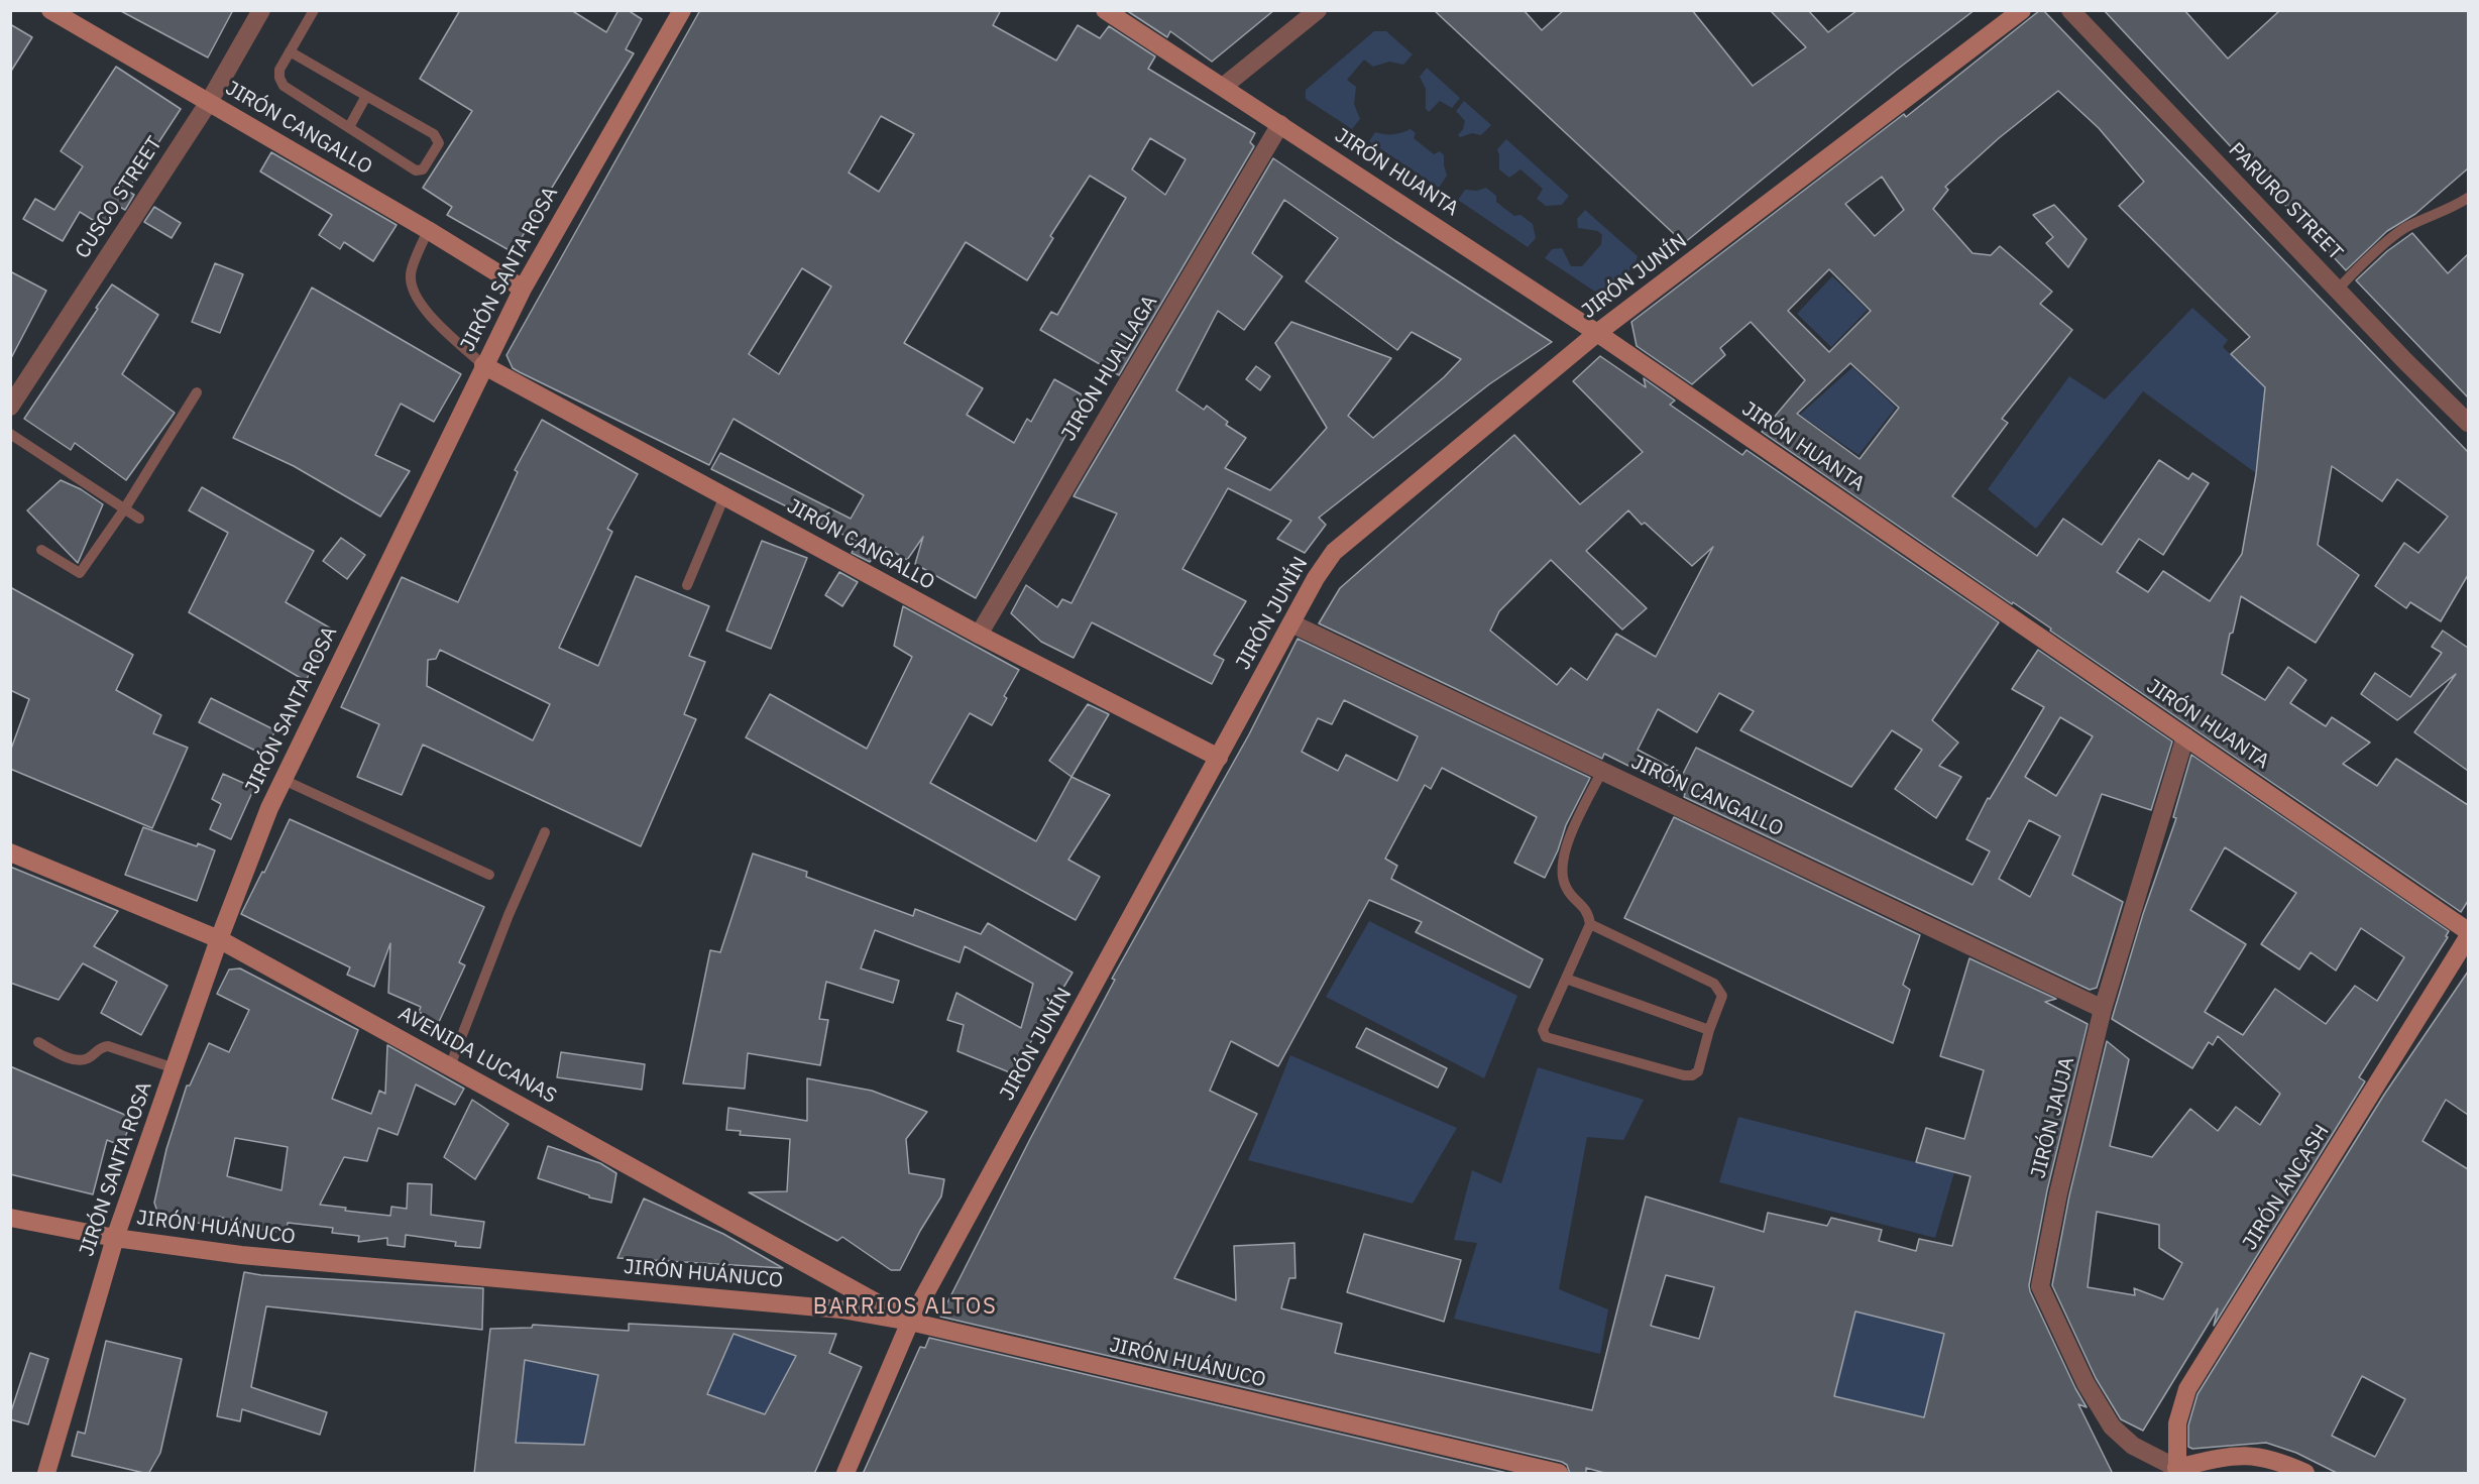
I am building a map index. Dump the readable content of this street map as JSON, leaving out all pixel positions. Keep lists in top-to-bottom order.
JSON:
{
  "streets": {
    "street": [
      "JIRÓN CANGALLO",
      "JIRÓN HUANTA",
      "CUSCO STREET",
      "PARURO STREET",
      "JIRÓN SANTA ROSA",
      "JIRÓN JUNÍN",
      "JIRÓN HUALLAGA",
      "AVENIDA LUCANAS",
      "JIRÓN JAUJA",
      "JIRÓN ÁNCASH",
      "JIRÓN HUÁNUCO"
    ]
  },
  "crossings": [
    ["JIRÓN CANGALLO", "CUSCO STREET"],
    ["JIRÓN CANGALLO", "JIRÓN SANTA ROSA"],
    ["JIRÓN CANGALLO", "JIRÓN JUNÍN"],
    ["JIRÓN CANGALLO", "JIRÓN HUALLAGA"],
    ["JIRÓN CANGALLO", "JIRÓN JAUJA"],
    ["JIRÓN HUANTA", "JIRÓN JUNÍN"],
    ["JIRÓN HUANTA", "JIRÓN HUALLAGA"],
    ["JIRÓN HUANTA", "JIRÓN JAUJA"],
    ["JIRÓN SANTA ROSA", "AVENIDA LUCANAS"],
    ["JIRÓN SANTA ROSA", "JIRÓN HUÁNUCO"],
    ["JIRÓN JUNÍN", "AVENIDA LUCANAS"],
    ["JIRÓN JUNÍN", "JIRÓN HUÁNUCO"],
    ["AVENIDA LUCANAS", "JIRÓN HUÁNUCO"],
    ["JIRÓN JAUJA", "JIRÓN ÁNCASH"]
  ],
  "districts": ["BARRIOS ALTOS"]
}
